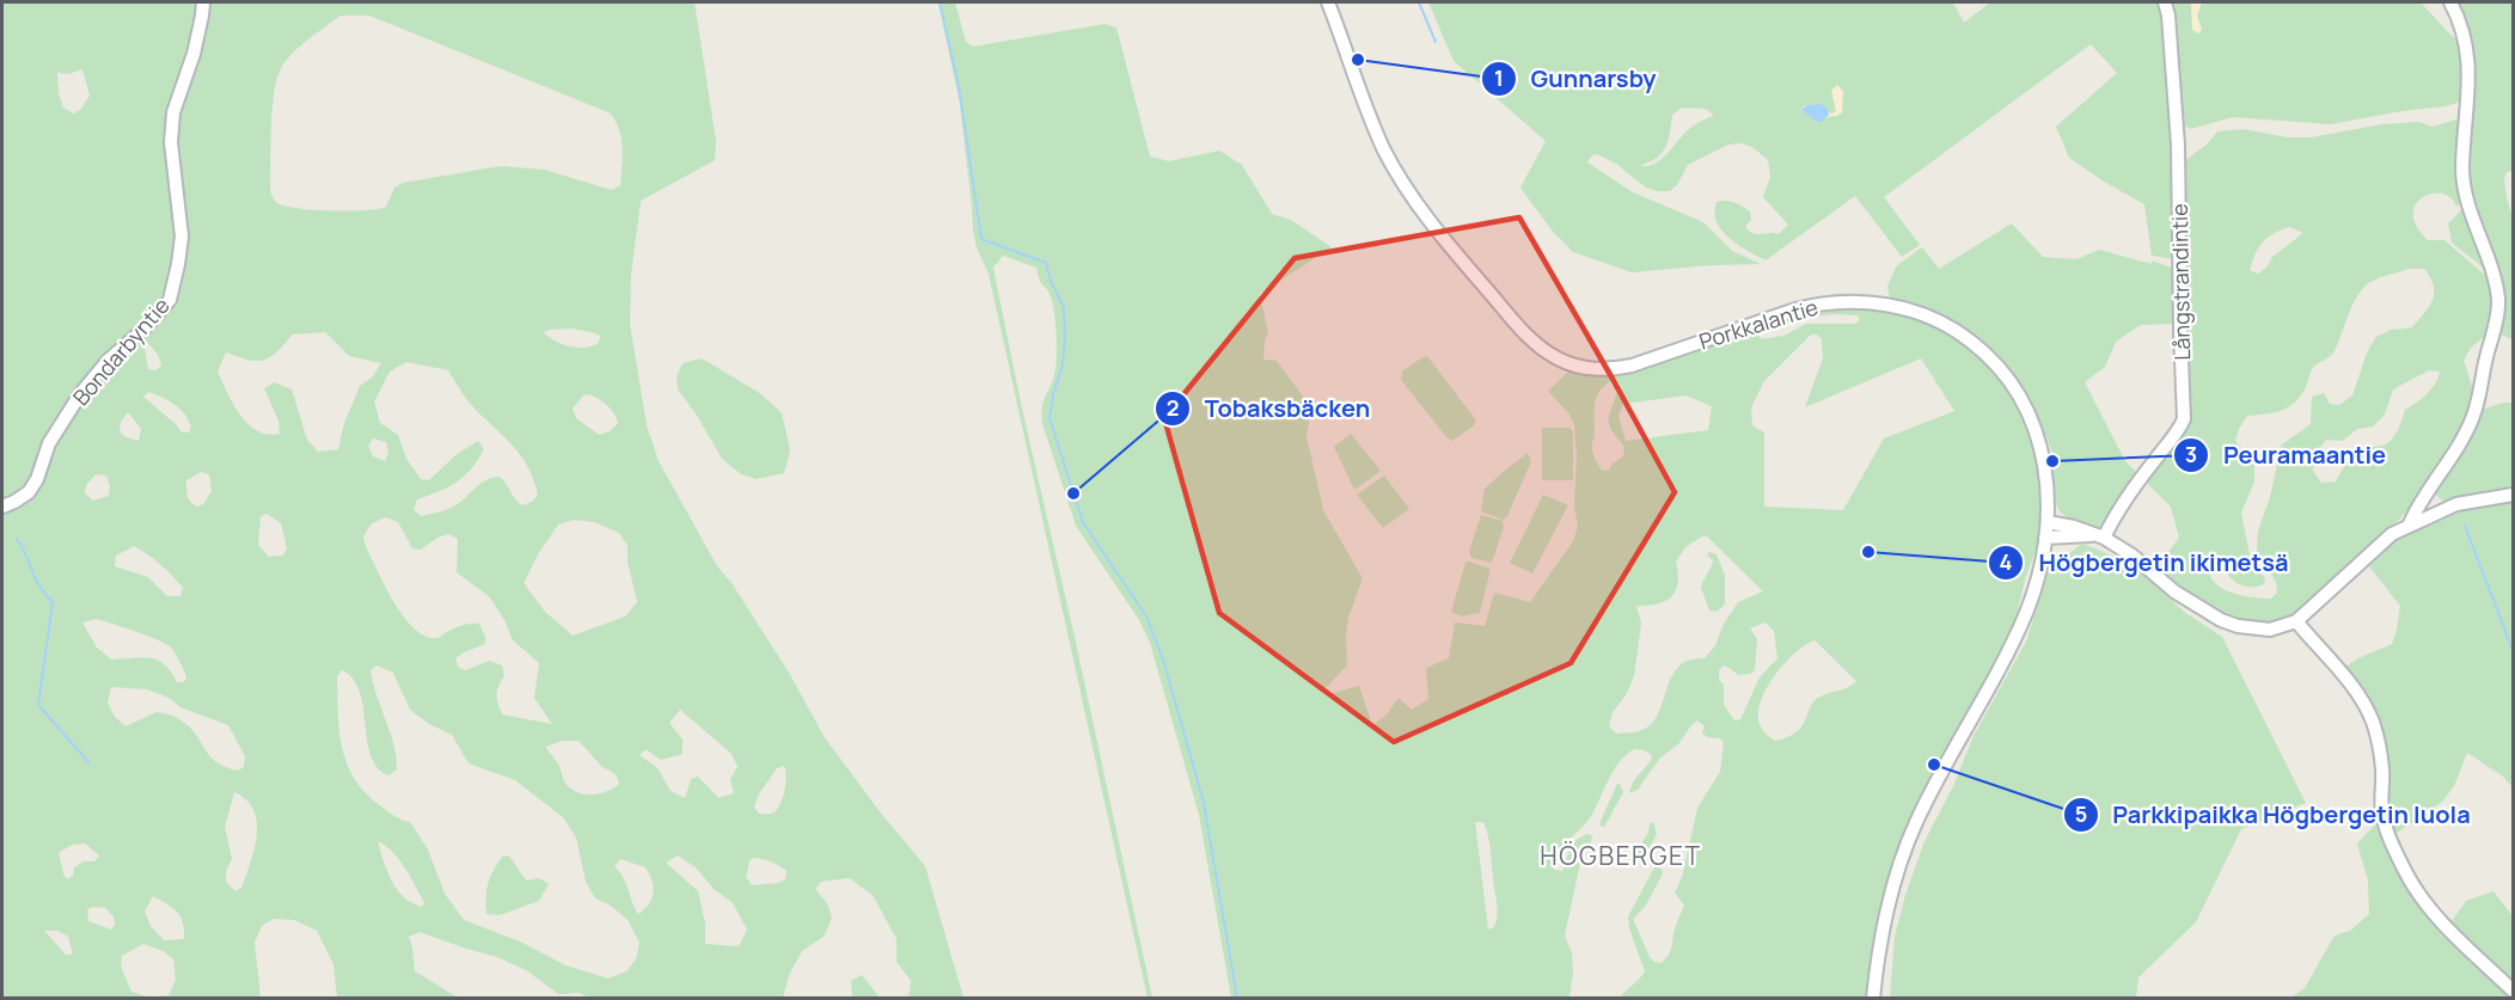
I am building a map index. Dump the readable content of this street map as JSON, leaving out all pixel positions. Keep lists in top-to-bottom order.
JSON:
{
  "streets": {
    "street": ["Långstrandintie", "Porkkalantie", "Bondarbyntie"]
  },
  "districts": ["HÖGBERGET"],
  "places": [
    "Gunnarsby",
    "Peuramaantie",
    "Tobaksbäcken",
    "Högbergetin ikimetsä",
    "Parkkipaikka Högbergetin luola"
  ]
}
